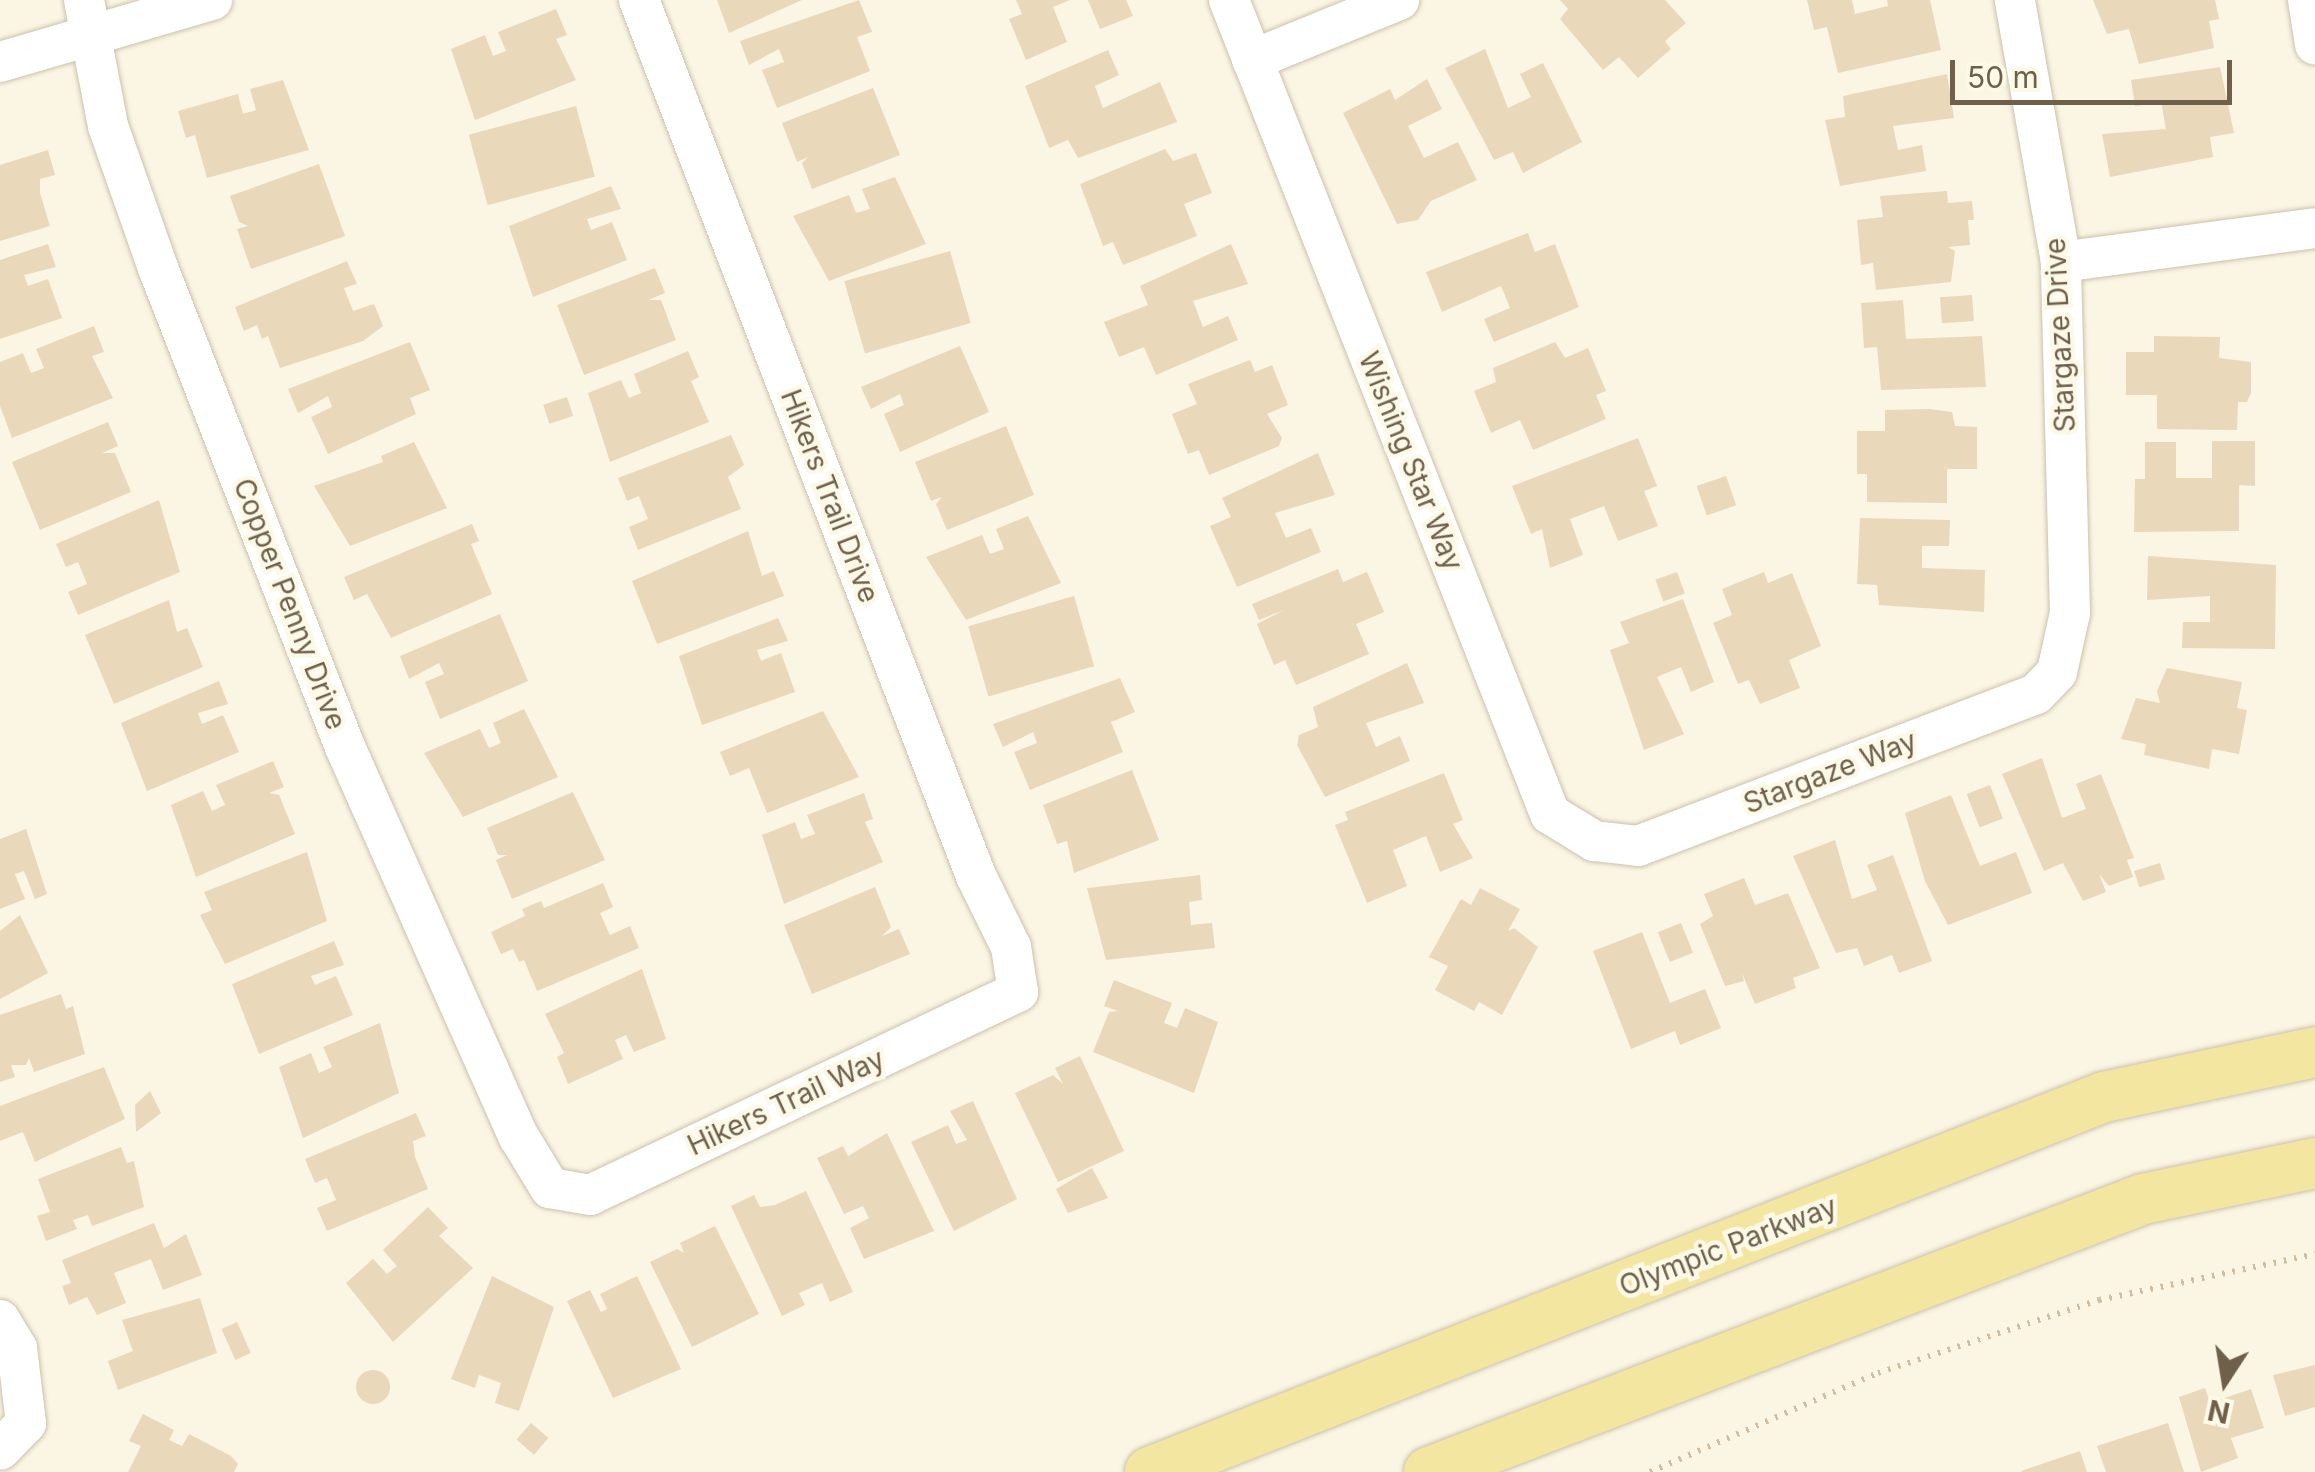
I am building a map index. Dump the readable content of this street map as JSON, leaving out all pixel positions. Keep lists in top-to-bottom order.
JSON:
{
  "streets": {
    "main road": ["Olympic Parkway"],
    "street": [
      "Stargaze Drive",
      "Wishing Star Way",
      "Hikers Trail Drive",
      "Copper Penny Drive",
      "Stargaze Way",
      "Hikers Trail Way"
    ]
  },
  "crossings": [
    ["Stargaze Drive", "Stargaze Way"],
    ["Wishing Star Way", "Stargaze Way"],
    ["Hikers Trail Drive", "Hikers Trail Way"],
    ["Copper Penny Drive", "Hikers Trail Way"]
  ],
  "scale_bar": "50 m",
  "north": "bottom"
}
